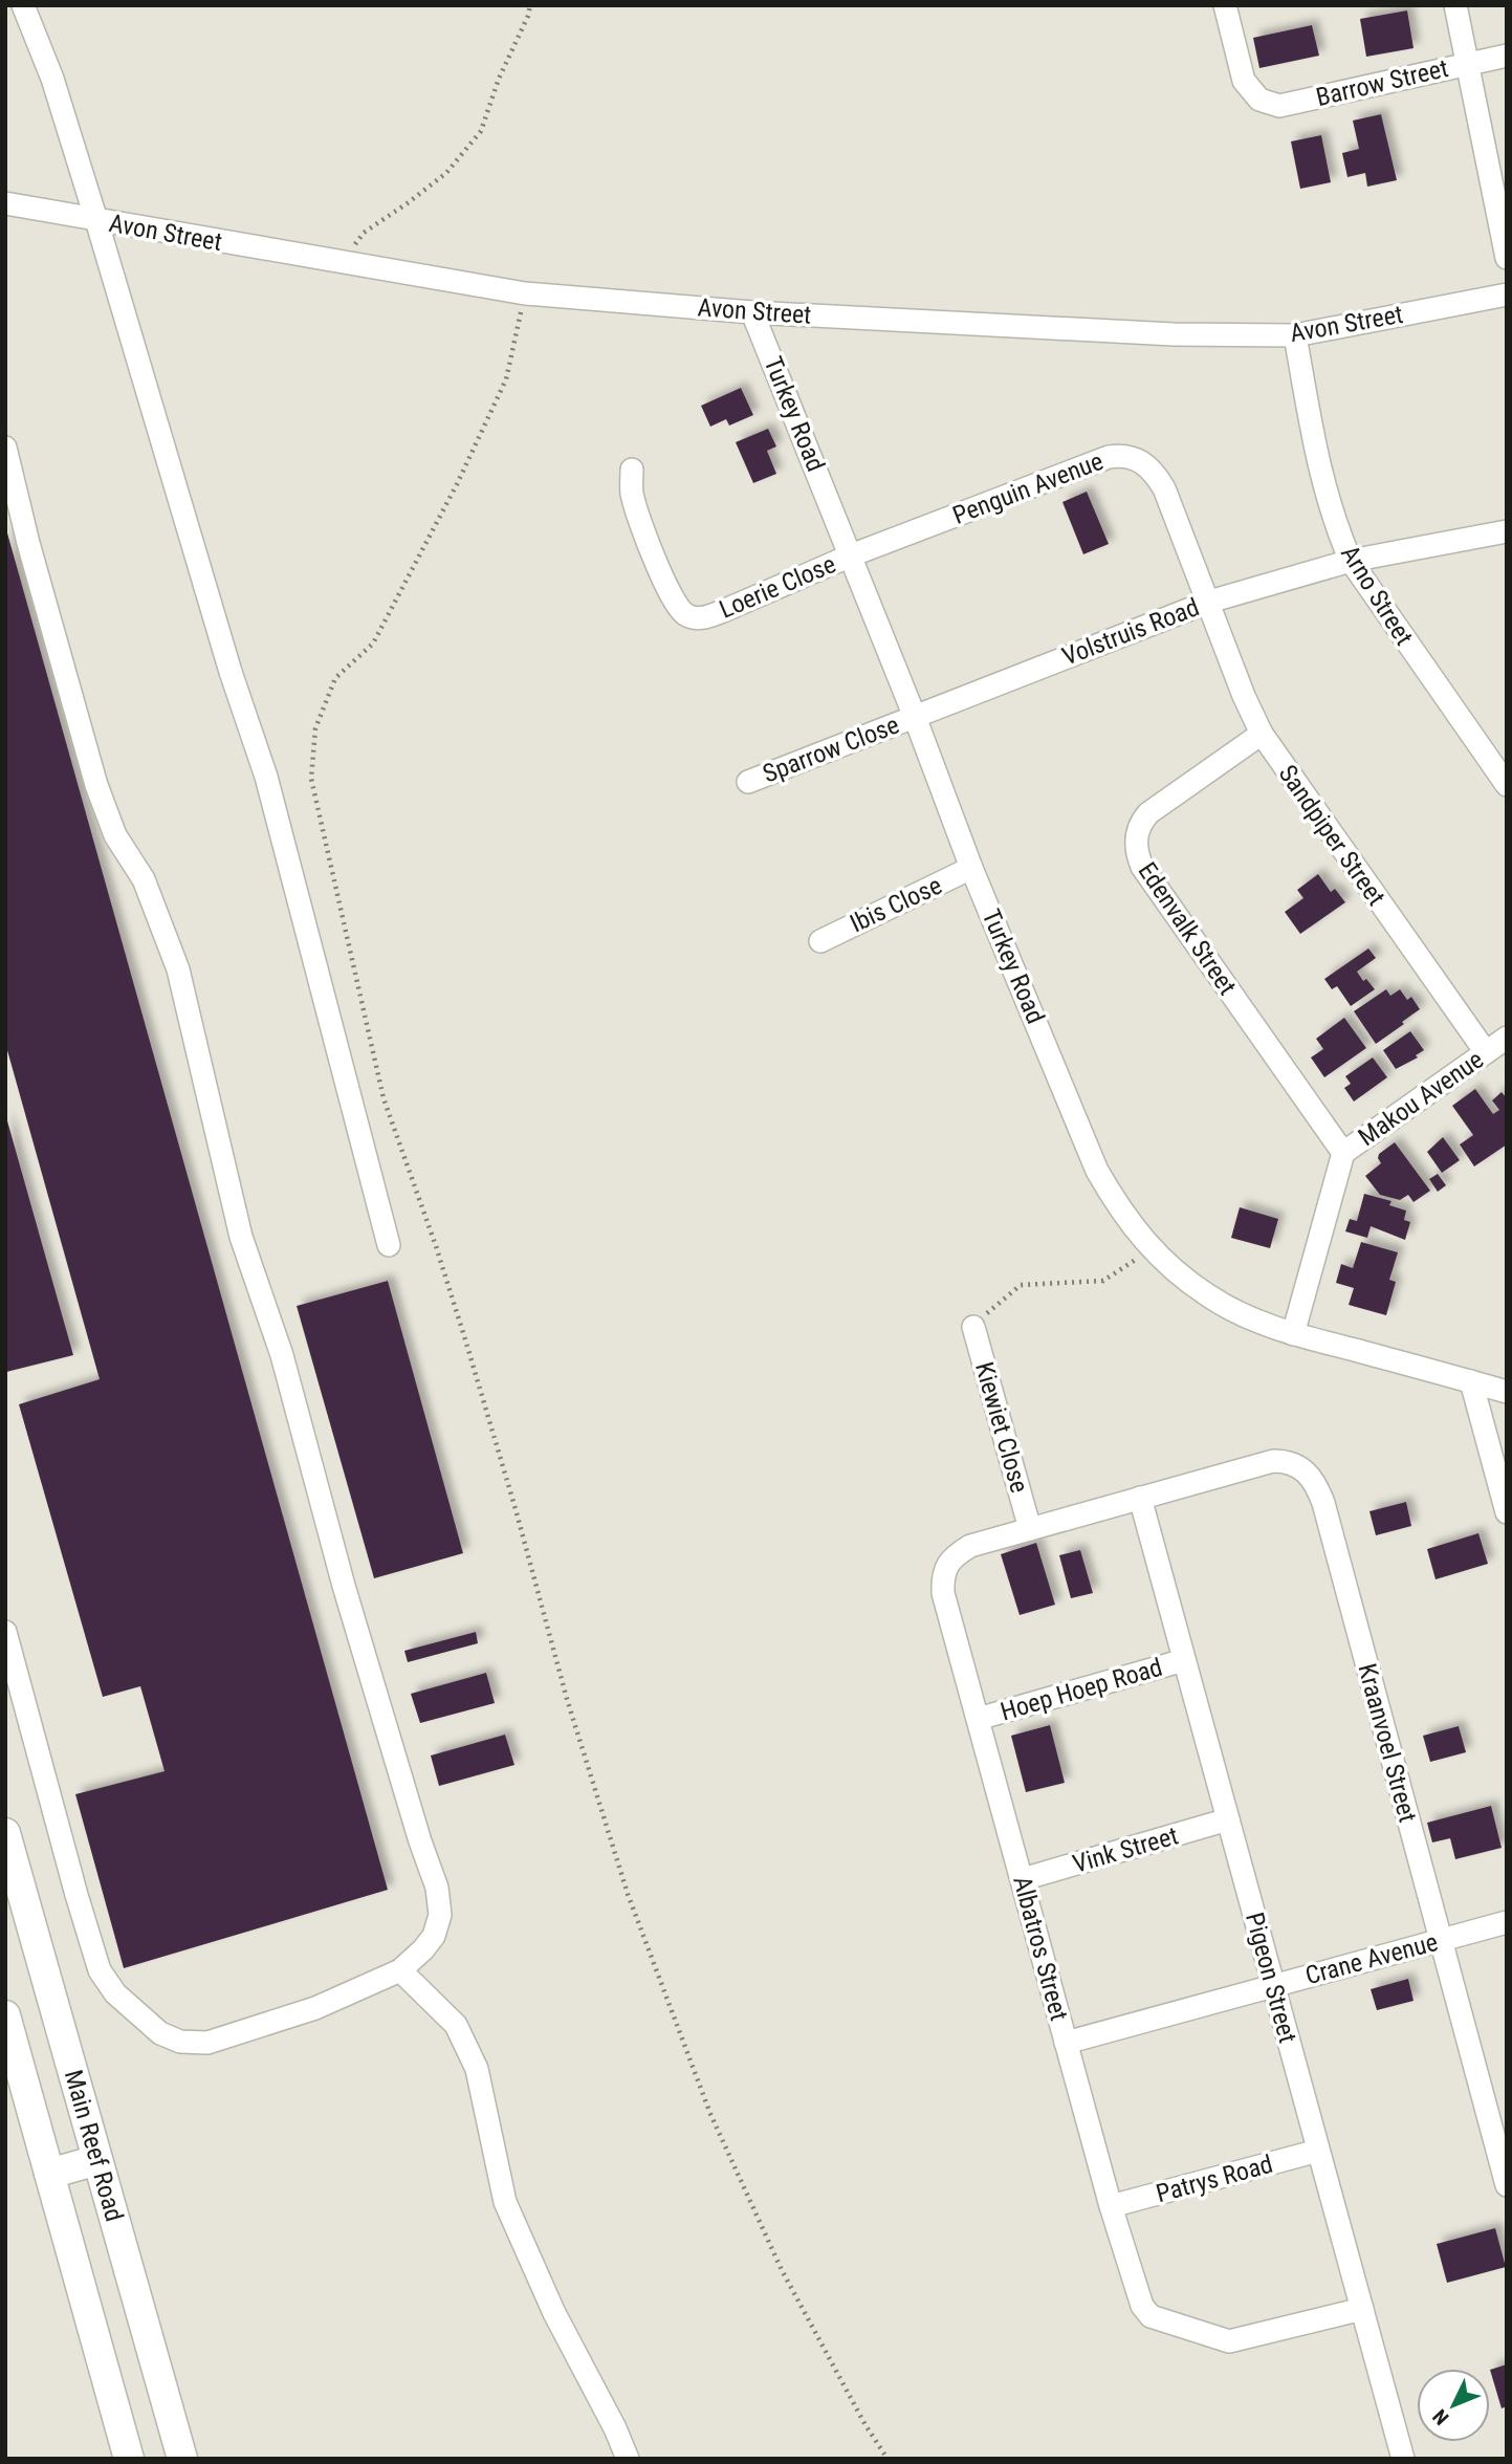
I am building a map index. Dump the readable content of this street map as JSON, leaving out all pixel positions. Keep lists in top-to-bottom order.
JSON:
{
  "streets": {
    "main road": ["Main Reef Road"],
    "street": [
      "Barrow Street",
      "Avon Street",
      "Turkey Road",
      "Penguin Avenue",
      "Loerie Close",
      "Arno Street",
      "Volstruis Road",
      "Sparrow Close",
      "Sandpiper Street",
      "Ibis Close",
      "Edenvalk Street",
      "Makou Avenue",
      "Kiewiet Close",
      "Hoep Hoep Road",
      "Kraanvoel Street",
      "Vink Street",
      "Albatros Street",
      "Crane Avenue",
      "Pigeon Street",
      "Patrys Road"
    ]
  },
  "crossings": [
    ["Avon Street", "Turkey Road"],
    ["Avon Street", "Arno Street"],
    ["Turkey Road", "Penguin Avenue"],
    ["Turkey Road", "Loerie Close"],
    ["Turkey Road", "Volstruis Road"],
    ["Turkey Road", "Sparrow Close"],
    ["Turkey Road", "Ibis Close"],
    ["Turkey Road", "Makou Avenue"],
    ["Penguin Avenue", "Loerie Close"],
    ["Penguin Avenue", "Volstruis Road"],
    ["Penguin Avenue", "Sandpiper Street"],
    ["Arno Street", "Volstruis Road"],
    ["Volstruis Road", "Sparrow Close"],
    ["Volstruis Road", "Sandpiper Street"],
    ["Sandpiper Street", "Edenvalk Street"],
    ["Sandpiper Street", "Makou Avenue"],
    ["Edenvalk Street", "Makou Avenue"],
    ["Kiewiet Close", "Albatros Street"],
    ["Hoep Hoep Road", "Albatros Street"],
    ["Hoep Hoep Road", "Pigeon Street"],
    ["Kraanvoel Street", "Albatros Street"],
    ["Kraanvoel Street", "Crane Avenue"],
    ["Kraanvoel Street", "Pigeon Street"],
    ["Vink Street", "Albatros Street"],
    ["Vink Street", "Pigeon Street"],
    ["Albatros Street", "Crane Avenue"],
    ["Albatros Street", "Pigeon Street"],
    ["Albatros Street", "Patrys Road"],
    ["Crane Avenue", "Pigeon Street"],
    ["Pigeon Street", "Patrys Road"]
  ],
  "north": "bottom left"
}
